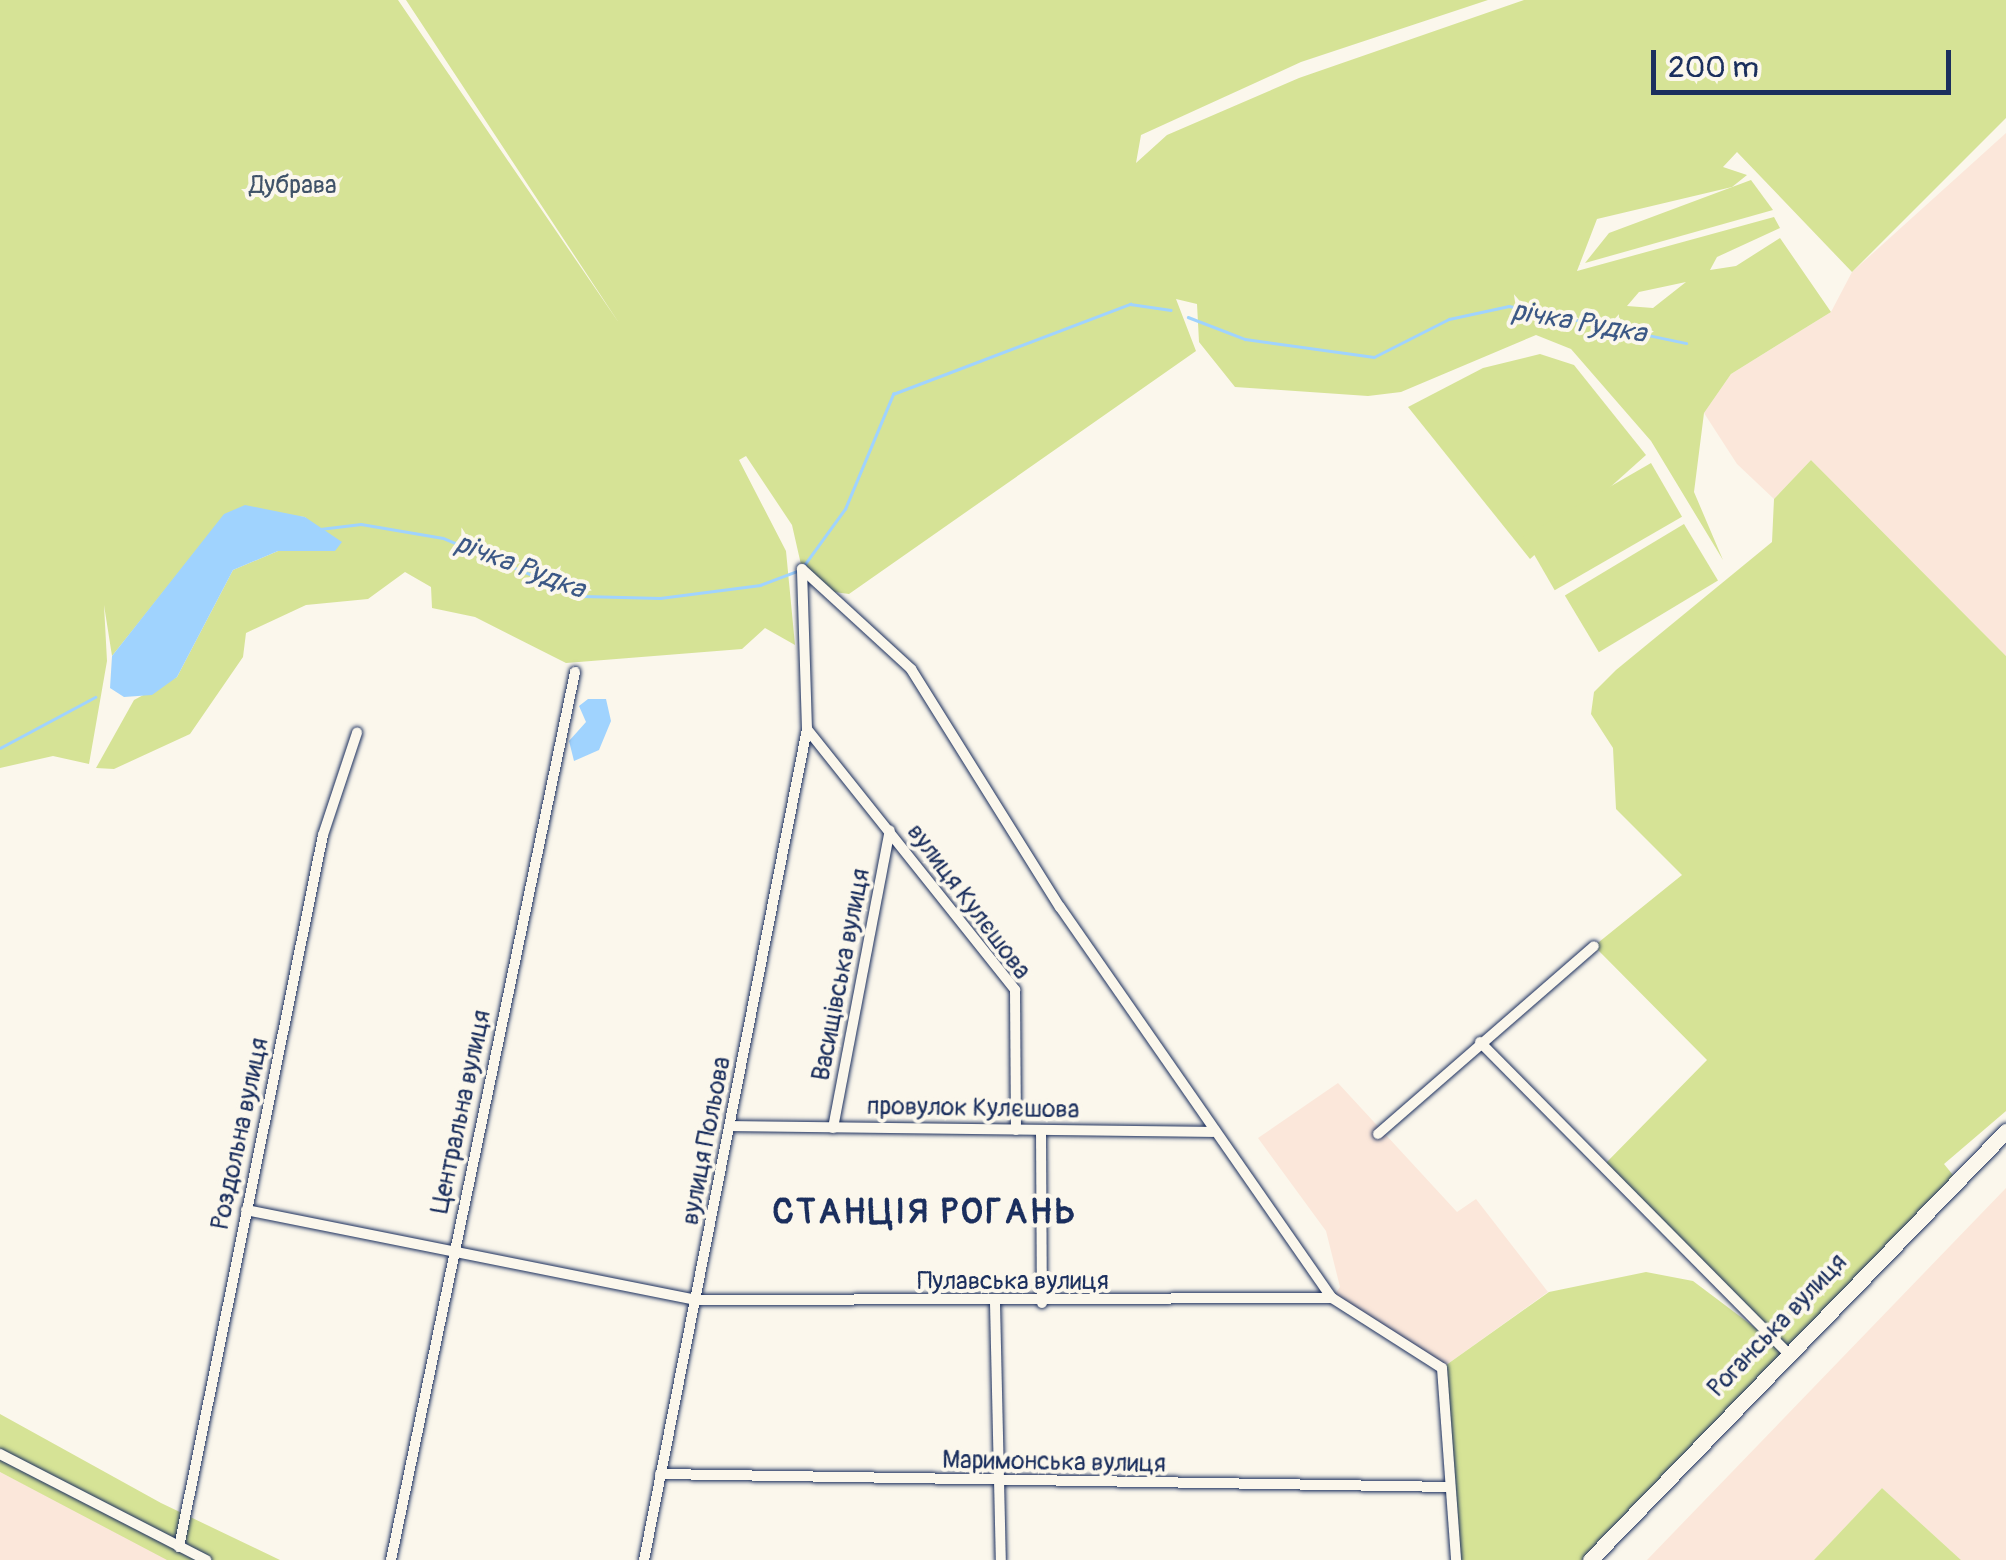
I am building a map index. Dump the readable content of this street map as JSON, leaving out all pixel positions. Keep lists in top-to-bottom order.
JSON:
{
  "streets": {
    "main road": ["Роганська вулиця"],
    "street": [
      "вулиця Кулєшова",
      "Васищівська вулиця",
      "провулок Кулєшова",
      "Центральна вулиця",
      "Роздольна вулиця",
      "вулиця Польова",
      "Пулавська вулиця",
      "Маримонська вулиця"
    ]
  },
  "crossings": [
    ["вулиця Кулєшова", "Васищівська вулиця"],
    ["вулиця Кулєшова", "провулок Кулєшова"],
    ["вулиця Кулєшова", "вулиця Польова"],
    ["Васищівська вулиця", "провулок Кулєшова"],
    ["провулок Кулєшова", "вулиця Польова"],
    ["Центральна вулиця", "Пулавська вулиця"],
    ["Роздольна вулиця", "Пулавська вулиця"],
    ["вулиця Польова", "Пулавська вулиця"],
    ["вулиця Польова", "Маримонська вулиця"]
  ],
  "districts": ["СТАНЦІЯ РОГАНЬ"],
  "water": ["річка Рудка"],
  "parks": ["Дубрава"],
  "scale_bar": "200 m"
}
